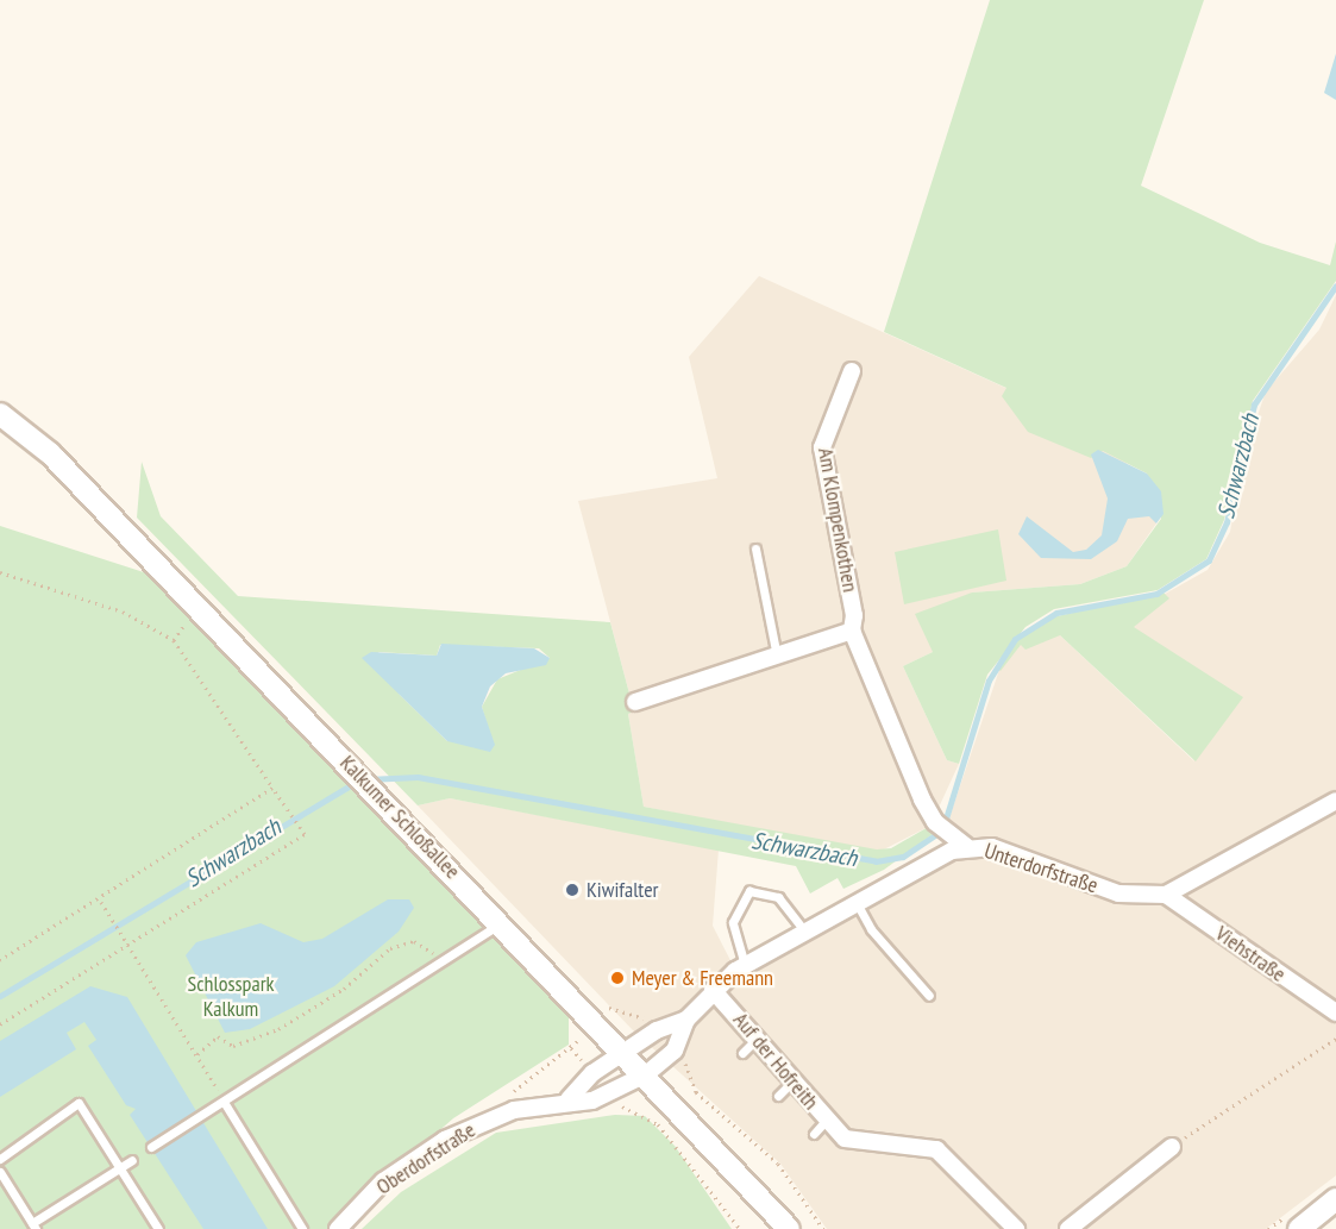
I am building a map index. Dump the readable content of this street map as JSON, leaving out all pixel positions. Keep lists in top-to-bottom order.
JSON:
{
  "streets": {
    "main road": ["Kalkumer Schloßallee"],
    "street": [
      "Am Klompenkothen",
      "Unterdorfstraße",
      "Viehstraße",
      "Auf der Hofreith",
      "Oberdorfstraße"
    ]
  },
  "crossings": [
    ["Am Klompenkothen", "Unterdorfstraße"],
    ["Kalkumer Schloßallee", "Unterdorfstraße"],
    ["Kalkumer Schloßallee", "Oberdorfstraße"],
    ["Unterdorfstraße", "Viehstraße"],
    ["Unterdorfstraße", "Auf der Hofreith"],
    ["Unterdorfstraße", "Oberdorfstraße"]
  ],
  "water": ["Schwarzbach"],
  "parks": ["Schlosspark Kalkum"],
  "places": ["Kiwifalter", "Meyer & Freemann"]
}
